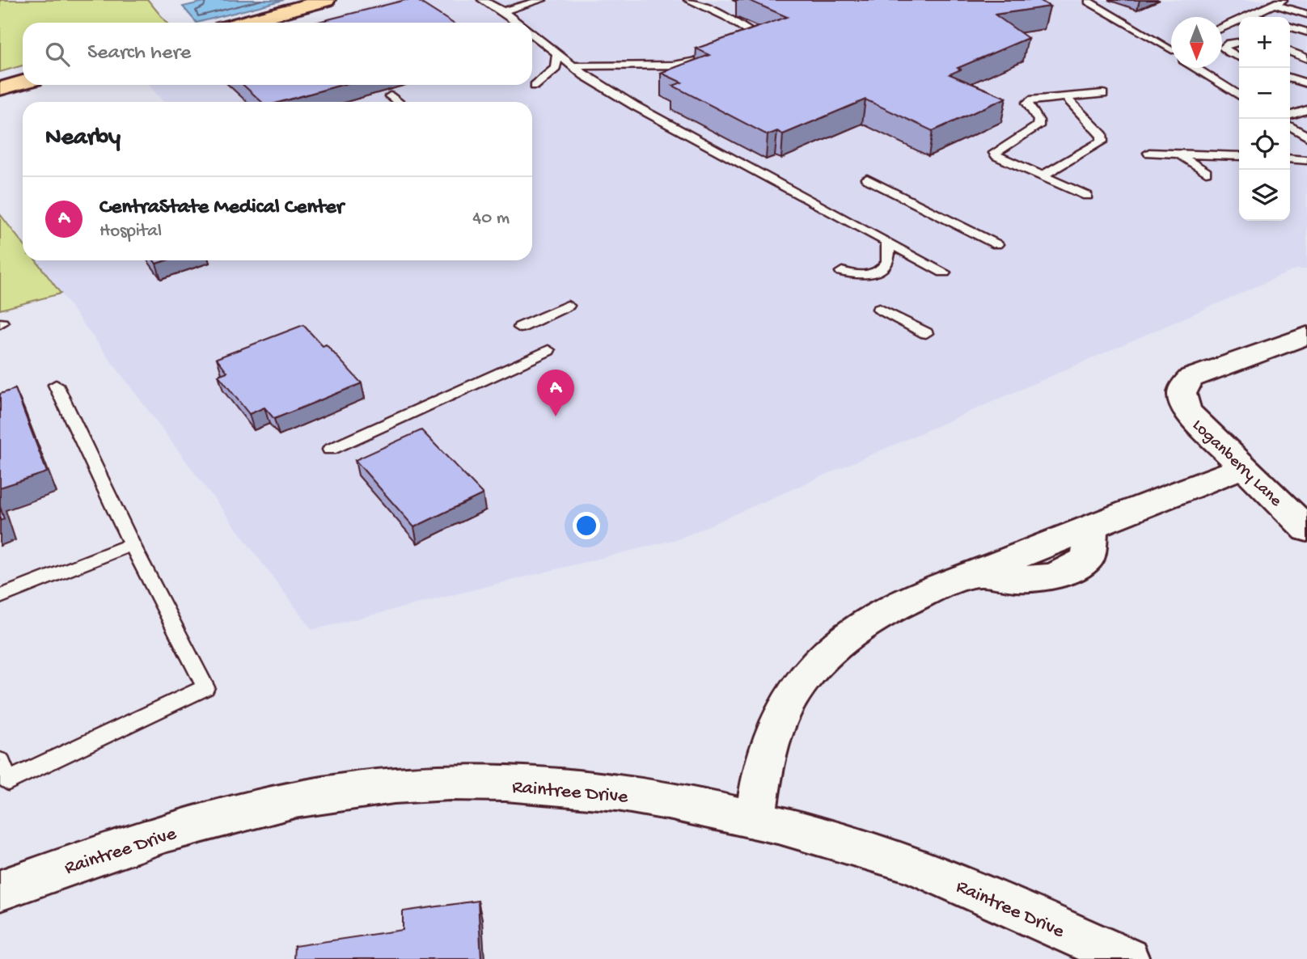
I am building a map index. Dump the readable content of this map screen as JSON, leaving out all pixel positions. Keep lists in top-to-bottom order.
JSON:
{
  "streets": {
    "street": ["Loganberry Lane", "Raintree Drive"]
  },
  "north": "bottom",
  "page": {
    "map_buttons": ["+", "−"],
    "search": "Search here",
    "heading": "Nearby",
    "list": [
      {
        "mark": "A",
        "name": "CentraState Medical Center",
        "note": "Hospital",
        "value": "40 m"
      }
    ],
    "pins": "A"
  }
}
